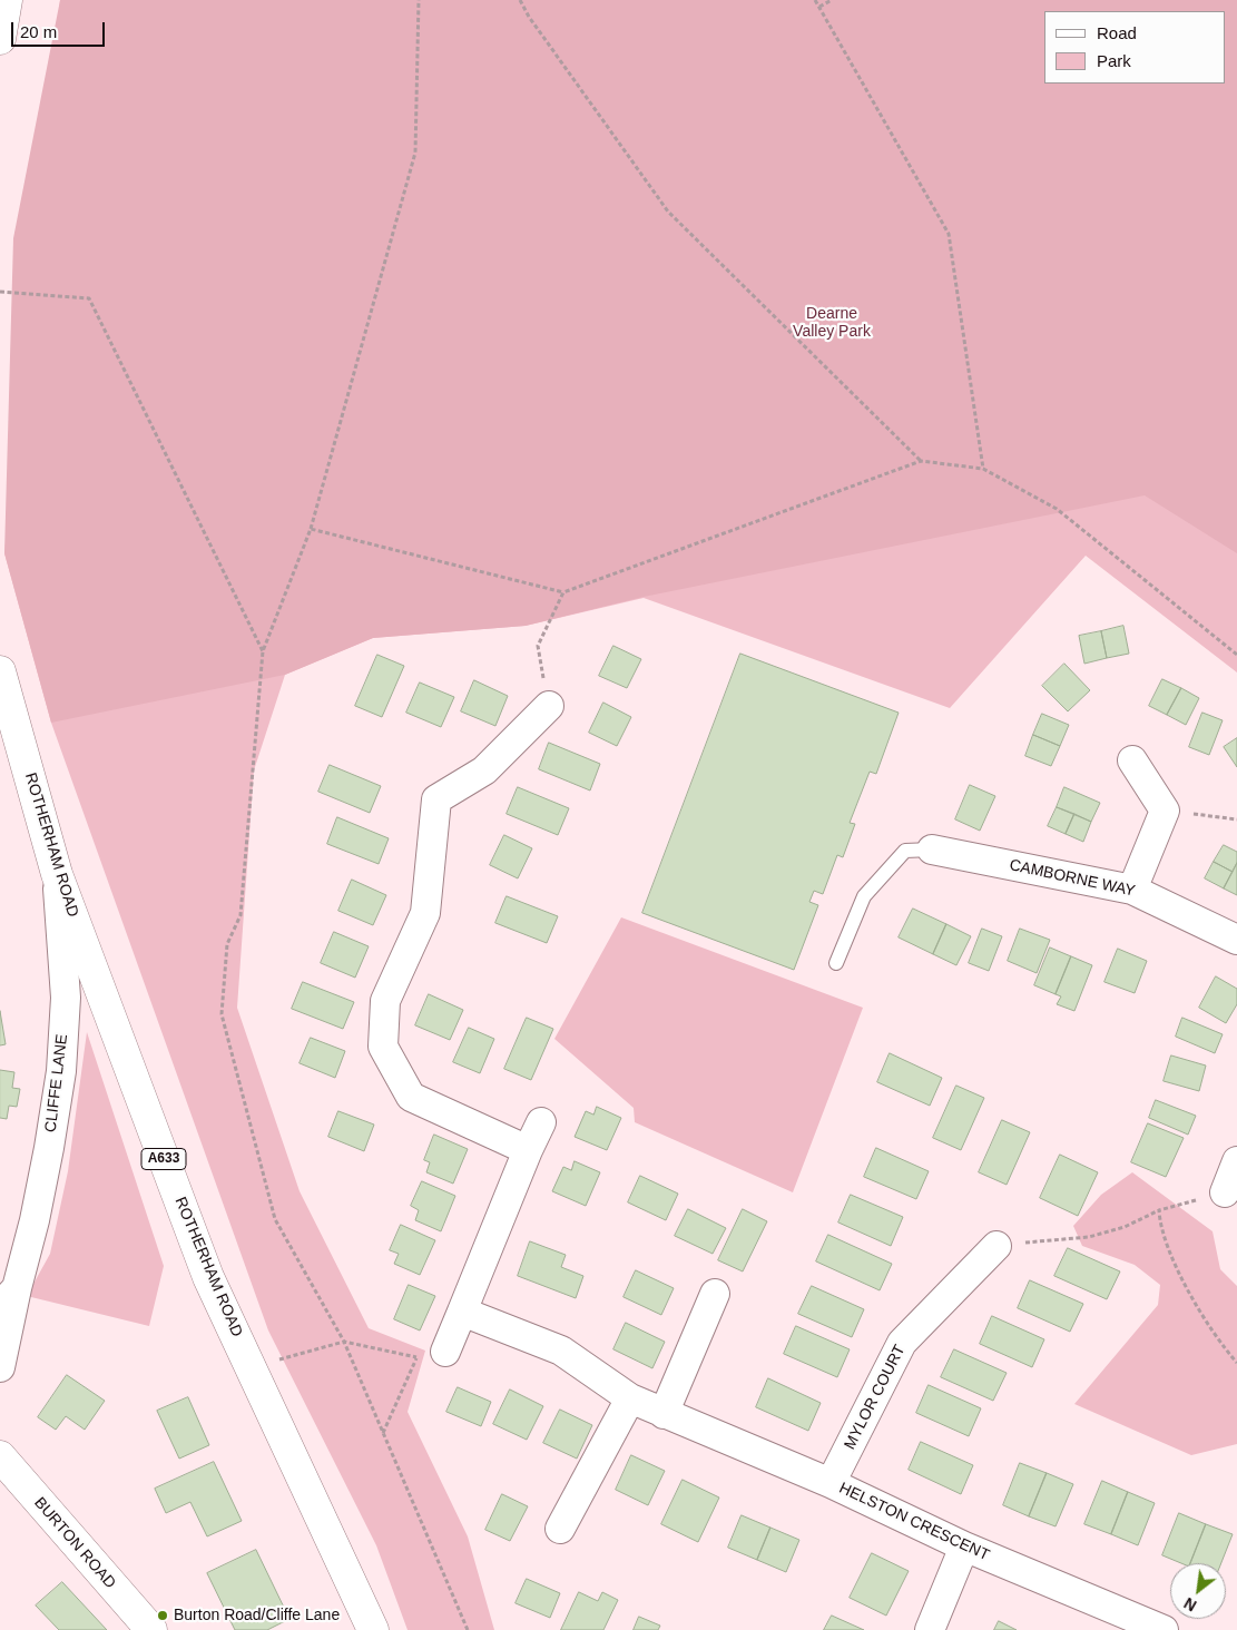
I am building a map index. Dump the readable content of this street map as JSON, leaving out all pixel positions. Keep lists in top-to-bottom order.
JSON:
{
  "streets": {
    "main road": ["ROTHERHAM ROAD", "A633", "BURTON ROAD"],
    "street": [
      "CAMBORNE WAY",
      "CLIFFE LANE",
      "MYLOR COURT",
      "HELSTON CRESCENT"
    ]
  },
  "crossings": [
    ["ROTHERHAM ROAD", "CLIFFE LANE"],
    ["MYLOR COURT", "HELSTON CRESCENT"]
  ],
  "parks": ["Dearne Valley Park"],
  "places": ["Burton Road/Cliffe Lane"],
  "legend": ["Road", "Park"],
  "scale_bar": "20 m",
  "north": "bottom left"
}
